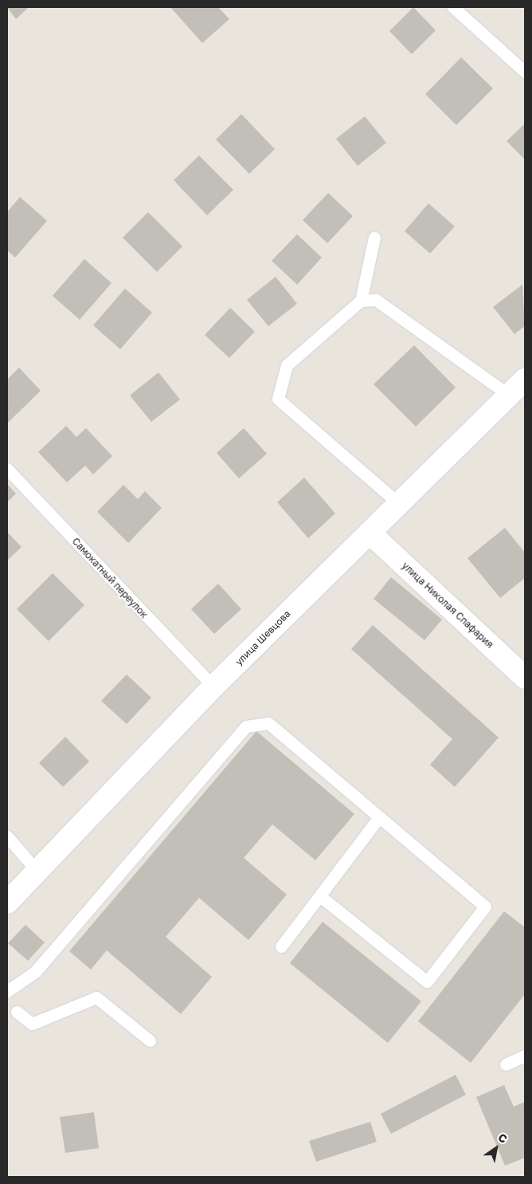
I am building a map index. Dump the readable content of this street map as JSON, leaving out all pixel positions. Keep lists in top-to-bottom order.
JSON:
{
  "streets": {
    "main road": ["улица Николая Спафария", "улица Шевцова"],
    "lane": ["Самокатный переулок"]
  },
  "crossings": [
    ["Самокатный переулок", "улица Шевцова"],
    ["улица Николая Спафария", "улица Шевцова"]
  ],
  "north": "top right"
}
